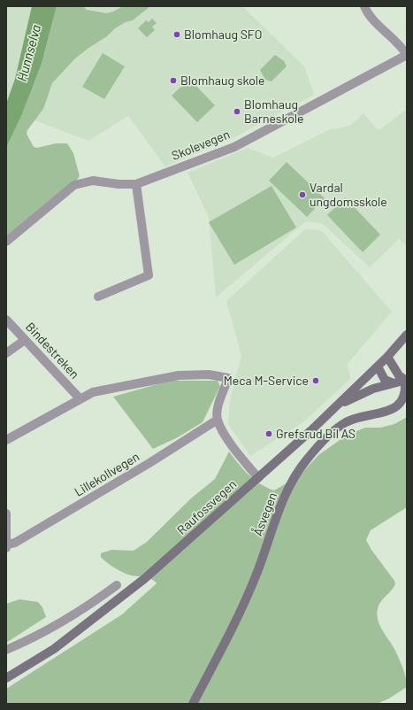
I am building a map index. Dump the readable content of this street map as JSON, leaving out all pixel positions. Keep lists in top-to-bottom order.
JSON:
{
  "streets": {
    "main road": ["Raufossvegen", "Åsvegen"],
    "street": ["Skolevegen", "Bindestreken", "Lillekollvegen"]
  },
  "water": ["Hunnselva"],
  "places": [
    "Blomhaug SFO",
    "Blomhaug skole",
    "Blomhaug Barneskole",
    "Vardal ungdomsskole",
    "Meca M-Service",
    "Grefsrud Bil AS"
  ]
}
